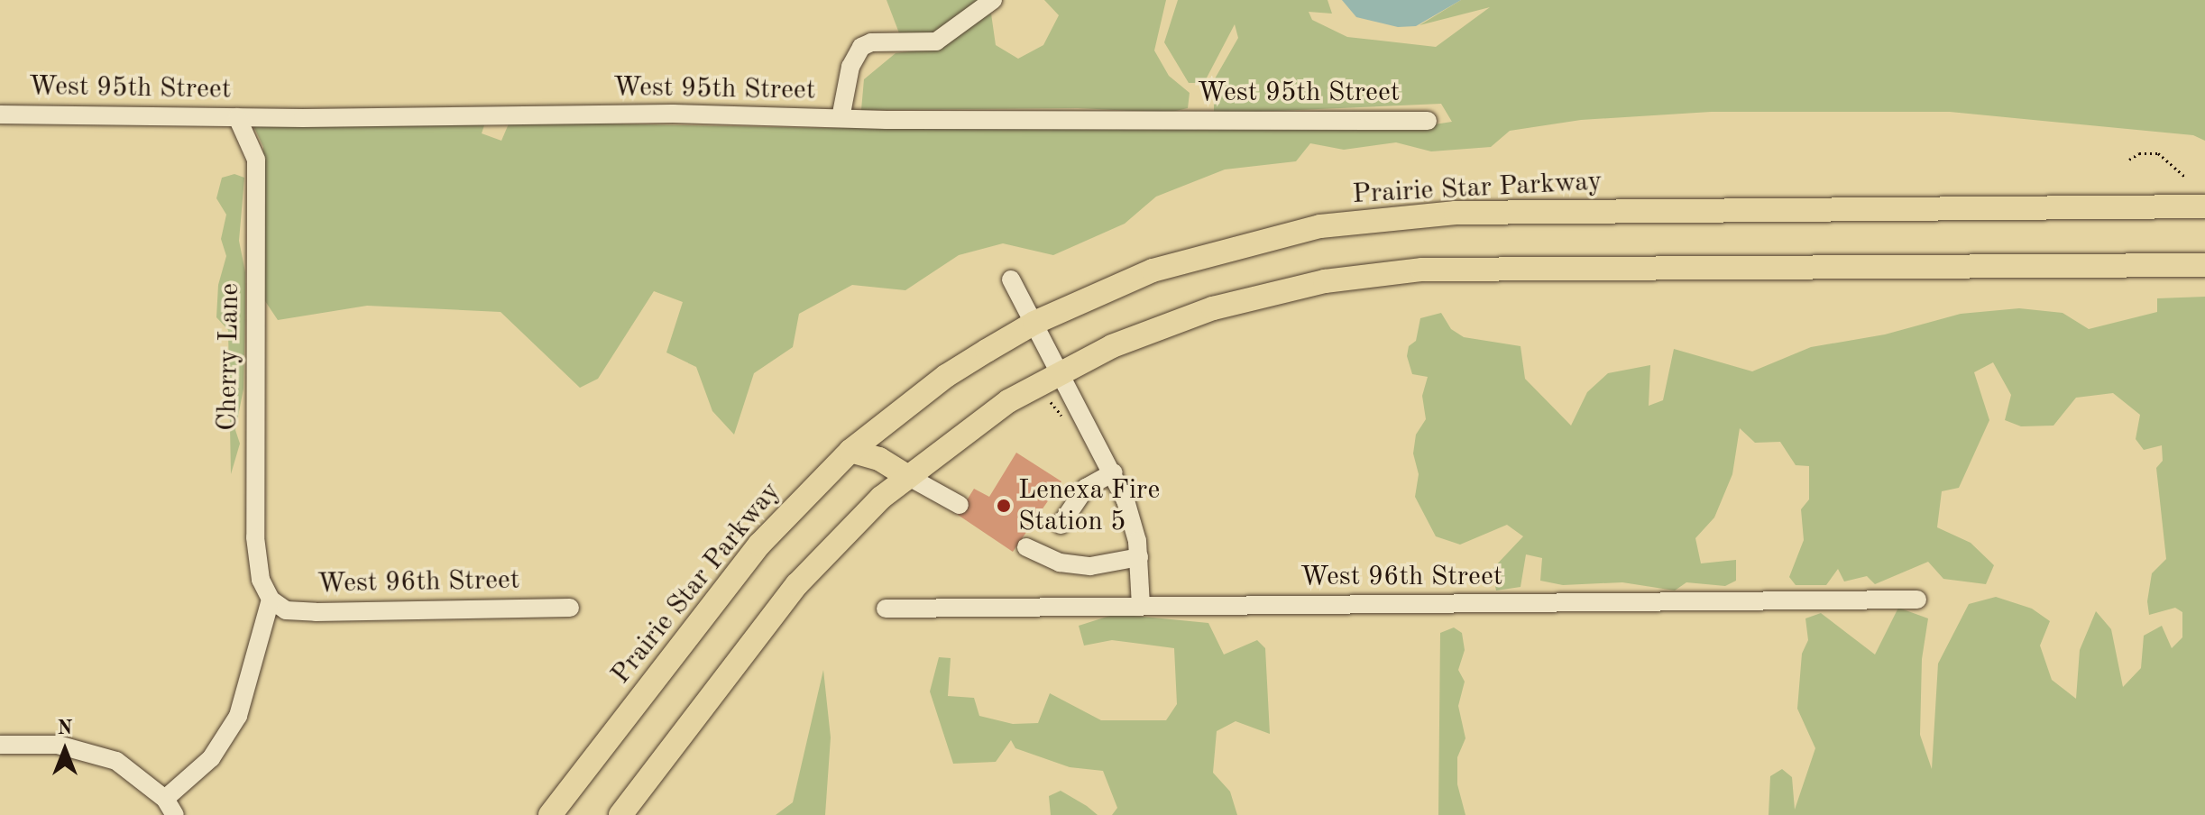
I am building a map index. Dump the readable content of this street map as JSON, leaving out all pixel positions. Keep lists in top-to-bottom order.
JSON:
{
  "streets": {
    "main road": ["Prairie Star Parkway"],
    "street": ["West 95th Street", "Cherry Lane", "West 96th Street"]
  },
  "crossings": [
    ["West 95th Street", "Cherry Lane"],
    ["Cherry Lane", "West 96th Street"]
  ],
  "places": ["Lenexa Fire Station 5"],
  "north": "top"
}
